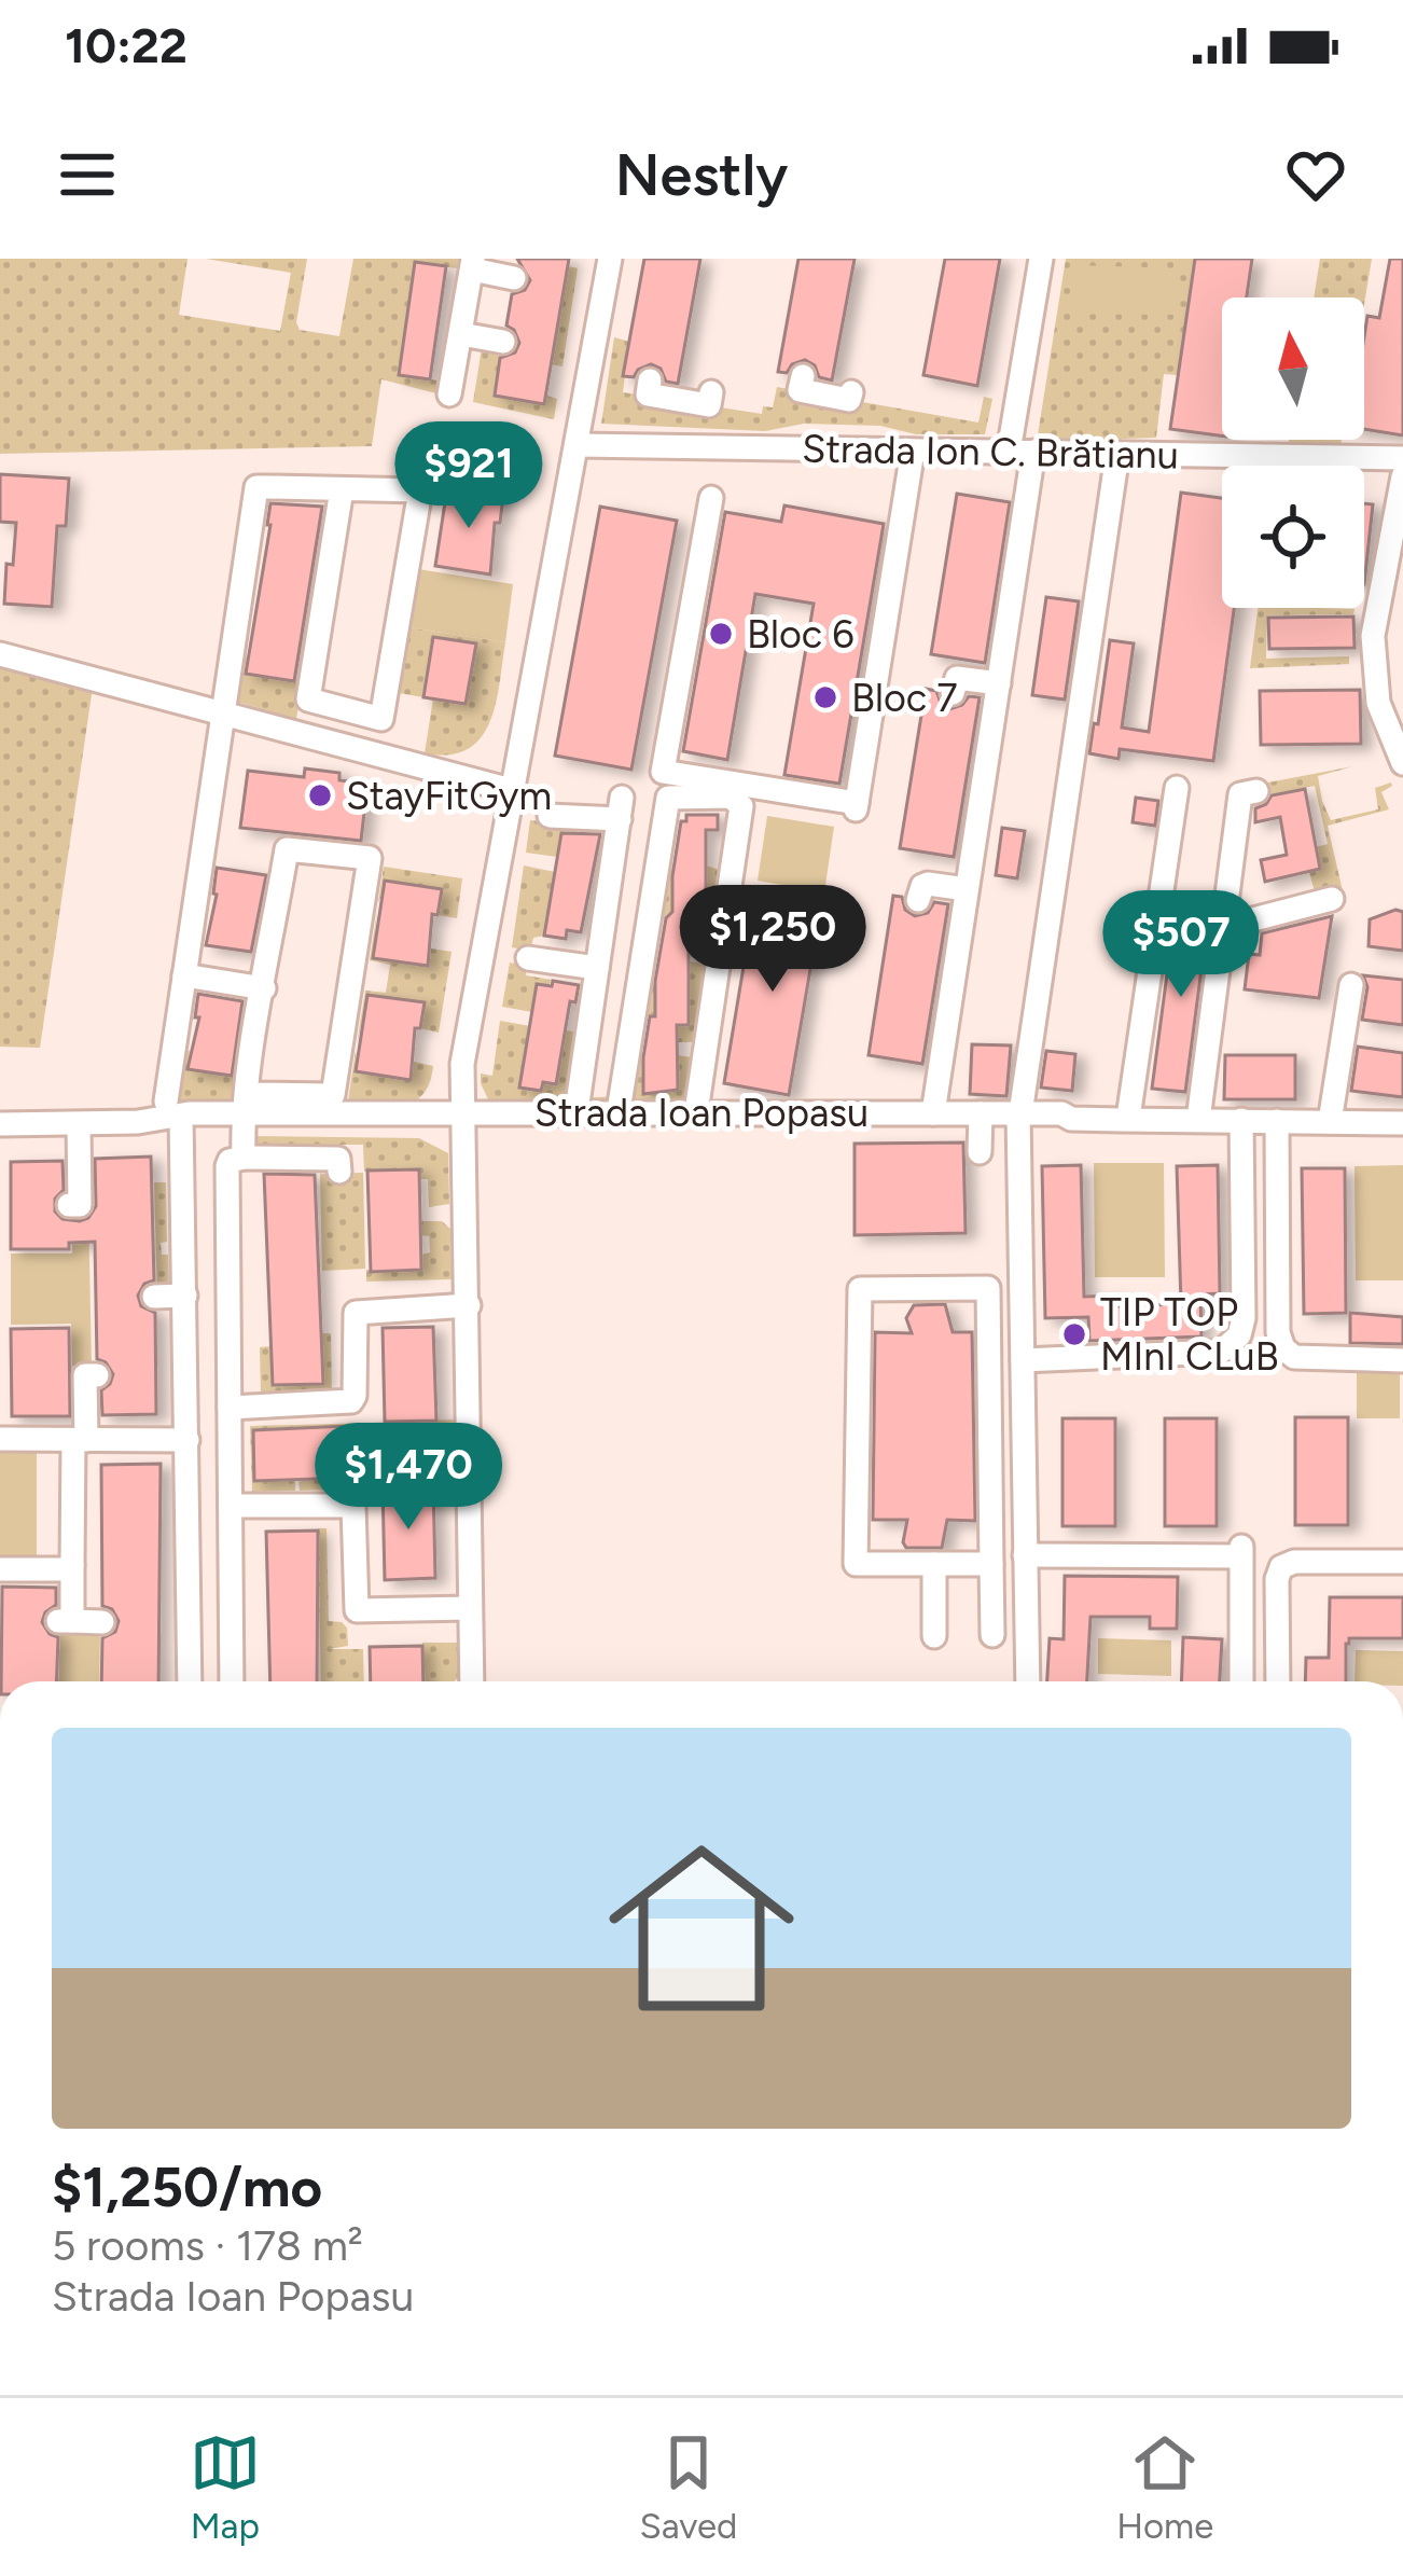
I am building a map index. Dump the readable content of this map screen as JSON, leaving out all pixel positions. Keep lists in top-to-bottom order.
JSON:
{
  "streets": {
    "street": ["Strada Ion C. Brătianu", "Strada Ioan Popasu"]
  },
  "places": [
    "Bloc 6",
    "Bloc 7",
    "StayFitGym",
    "TIP TOP MInI CLuB"
  ],
  "north": "top",
  "page": {
    "status": "10:22",
    "header": "Nestly",
    "price": [
      "$921",
      "$1,250",
      "$507",
      "$1,470"
    ],
    "list": [
      {
        "name": "$1,250/mo",
        "note": "5 rooms · 178 m² · Strada Ioan Popasu"
      }
    ],
    "tabs": ["Map", "Saved", "Home"]
  }
}
